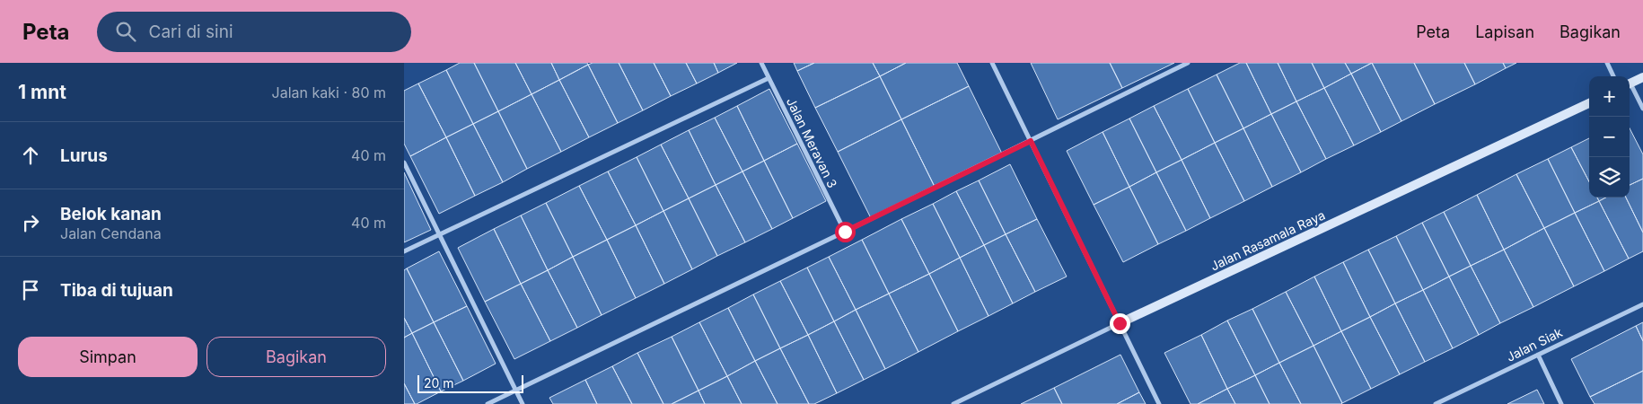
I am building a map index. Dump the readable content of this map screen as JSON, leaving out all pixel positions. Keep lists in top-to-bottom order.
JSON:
{
  "streets": {
    "street": ["Jalan Meravan 3", "Jalan Rasamala Raya", "Jalan Siak"]
  },
  "scale_bar": "20 m",
  "page": {
    "header": "Peta",
    "search": "Cari di sini",
    "nav": ["Peta", "Lapisan", "Bagikan"],
    "heading": ["1 mnt", "Jalan kaki · 80 m"],
    "map_buttons": ["+", "−"],
    "list": [
      ["Lurus", "40 m"],
      ["Belok kanan", "Jalan Cendana", "40 m"],
      "Tiba di tujuan"
    ],
    "buttons": ["Simpan", "Bagikan"],
    "scale": "20 m"
  }
}
